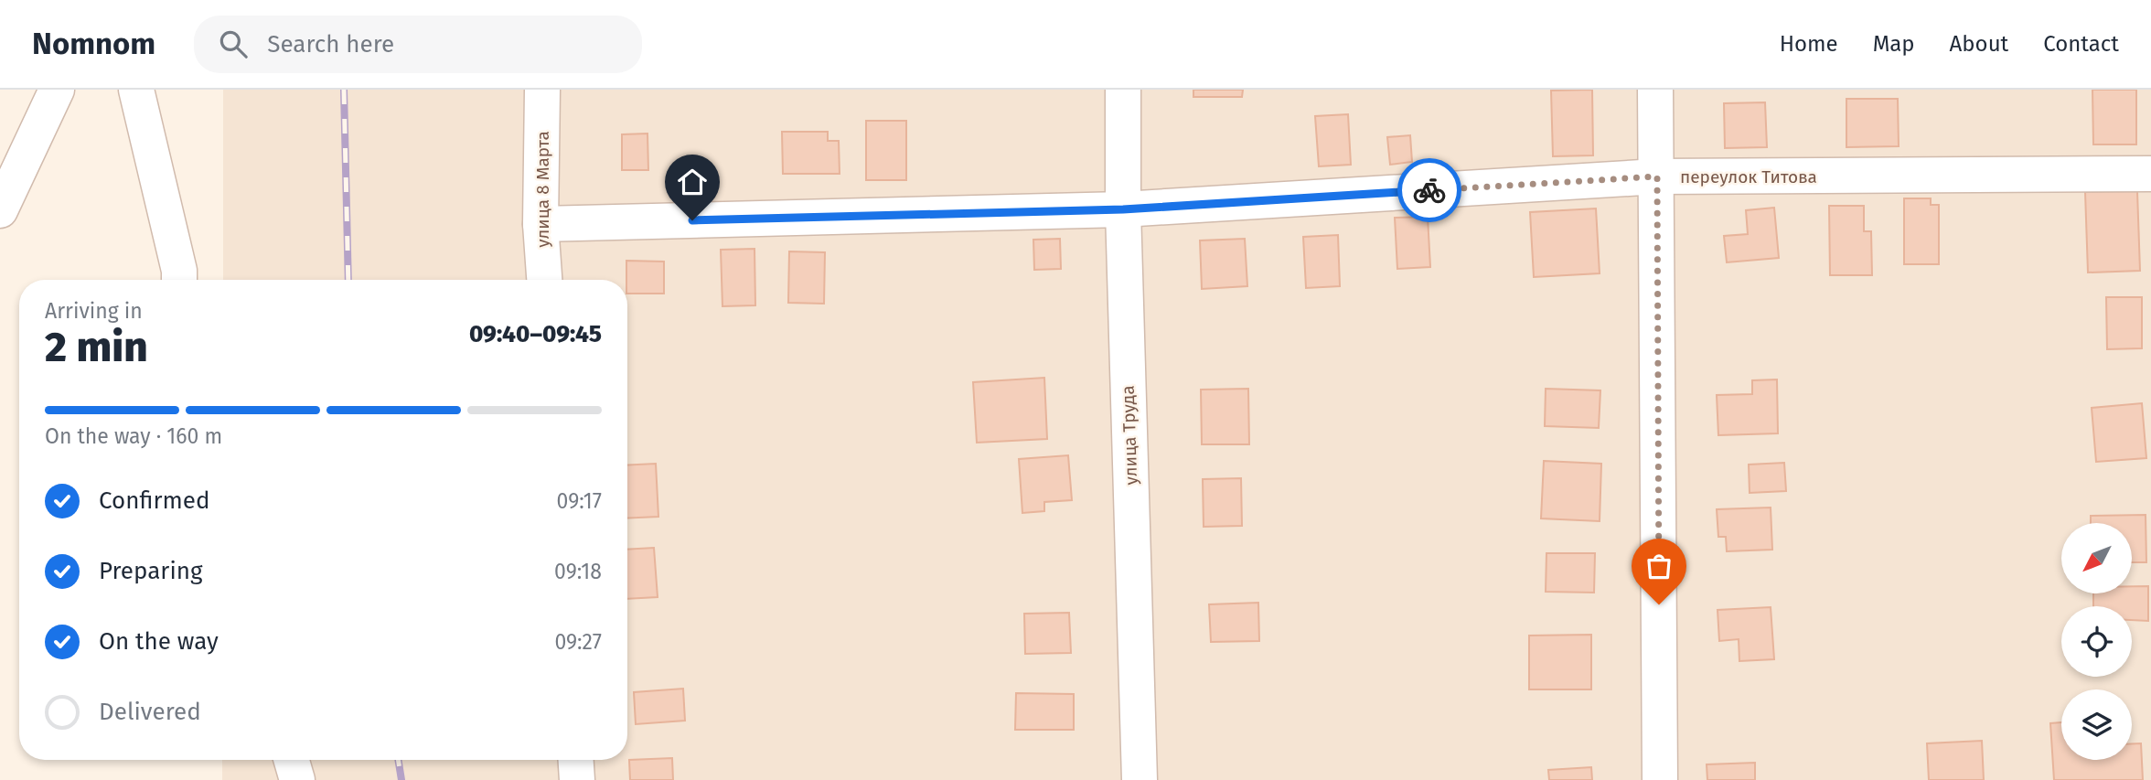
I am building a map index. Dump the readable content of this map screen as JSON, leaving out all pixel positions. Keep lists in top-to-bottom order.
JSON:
{
  "streets": {
    "street": ["переулок Титова", "улица 8 Марта", "улица Труда"]
  },
  "crossings": [
    ["переулок Титова", "улица 8 Марта"],
    ["переулок Титова", "улица Труда"]
  ],
  "north": "bottom left",
  "page": {
    "header": "Nomnom",
    "search": "Search here",
    "nav": [
      "Home",
      "Map",
      "About",
      "Contact"
    ],
    "heading": ["2 min", "Arriving in", "09:40–09:45"],
    "bar": "On the way · 160 m",
    "list": [
      ["Confirmed", "09:17"],
      ["Preparing", "09:18"],
      ["On the way", "09:27"],
      "Delivered"
    ]
  }
}
